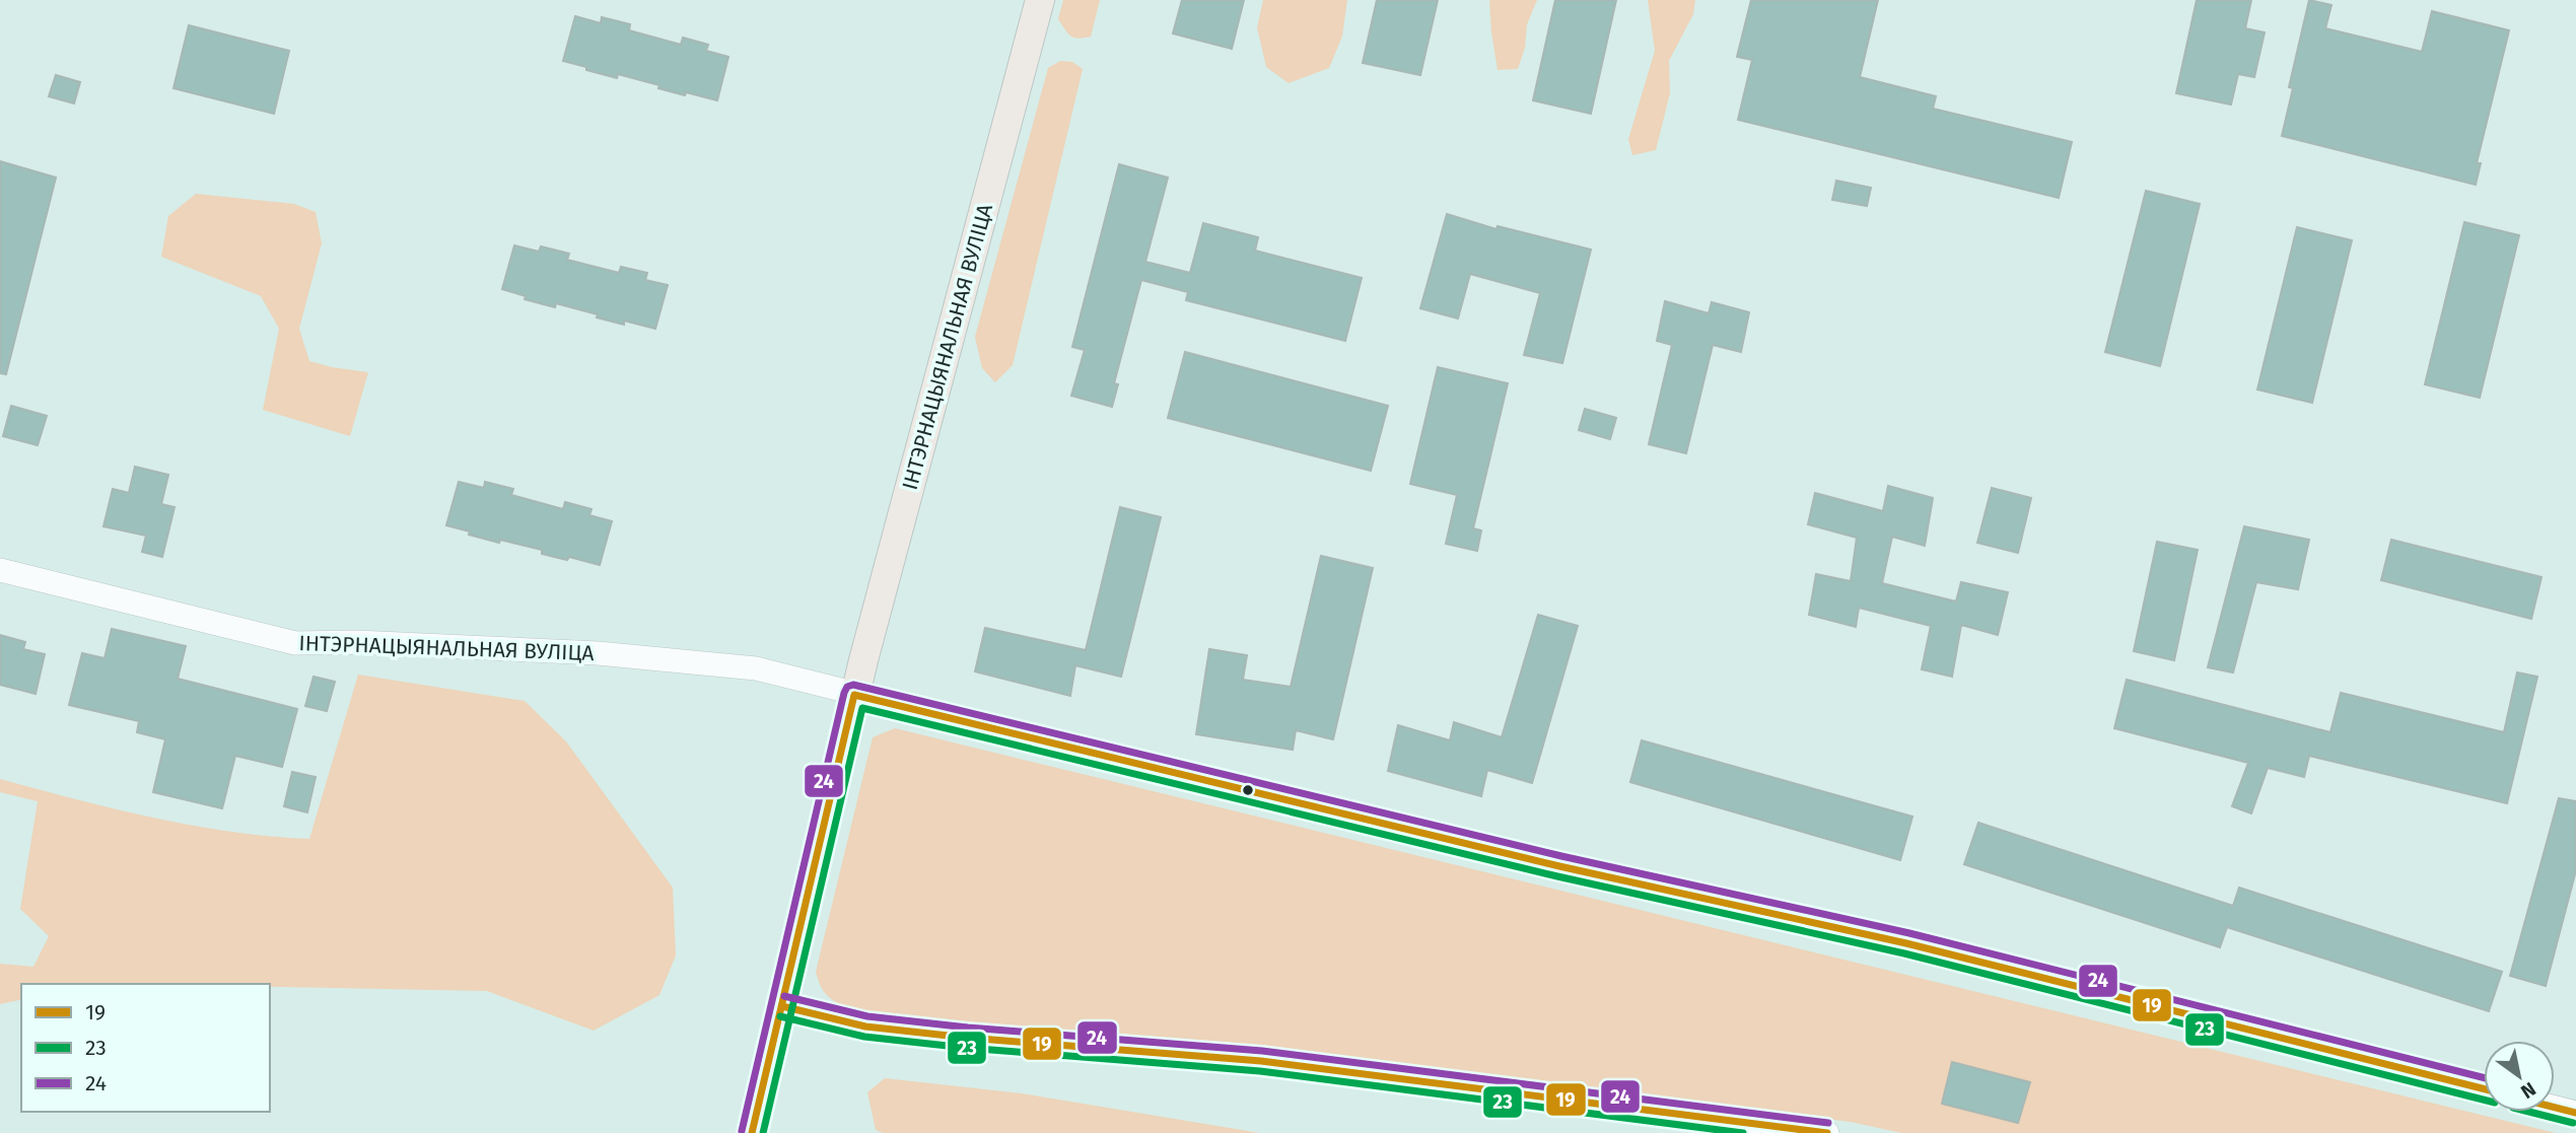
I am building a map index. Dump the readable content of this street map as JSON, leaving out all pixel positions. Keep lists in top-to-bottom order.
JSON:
{
  "streets": {
    "main road": ["ІНТЭРНАЦЫЯНАЛЬНАЯ ВУЛІЦА"]
  },
  "lines": ["transit line 24", "transit line 19", "transit line 23"],
  "legend": ["19", "23", "24"],
  "north": "bottom right"
}
